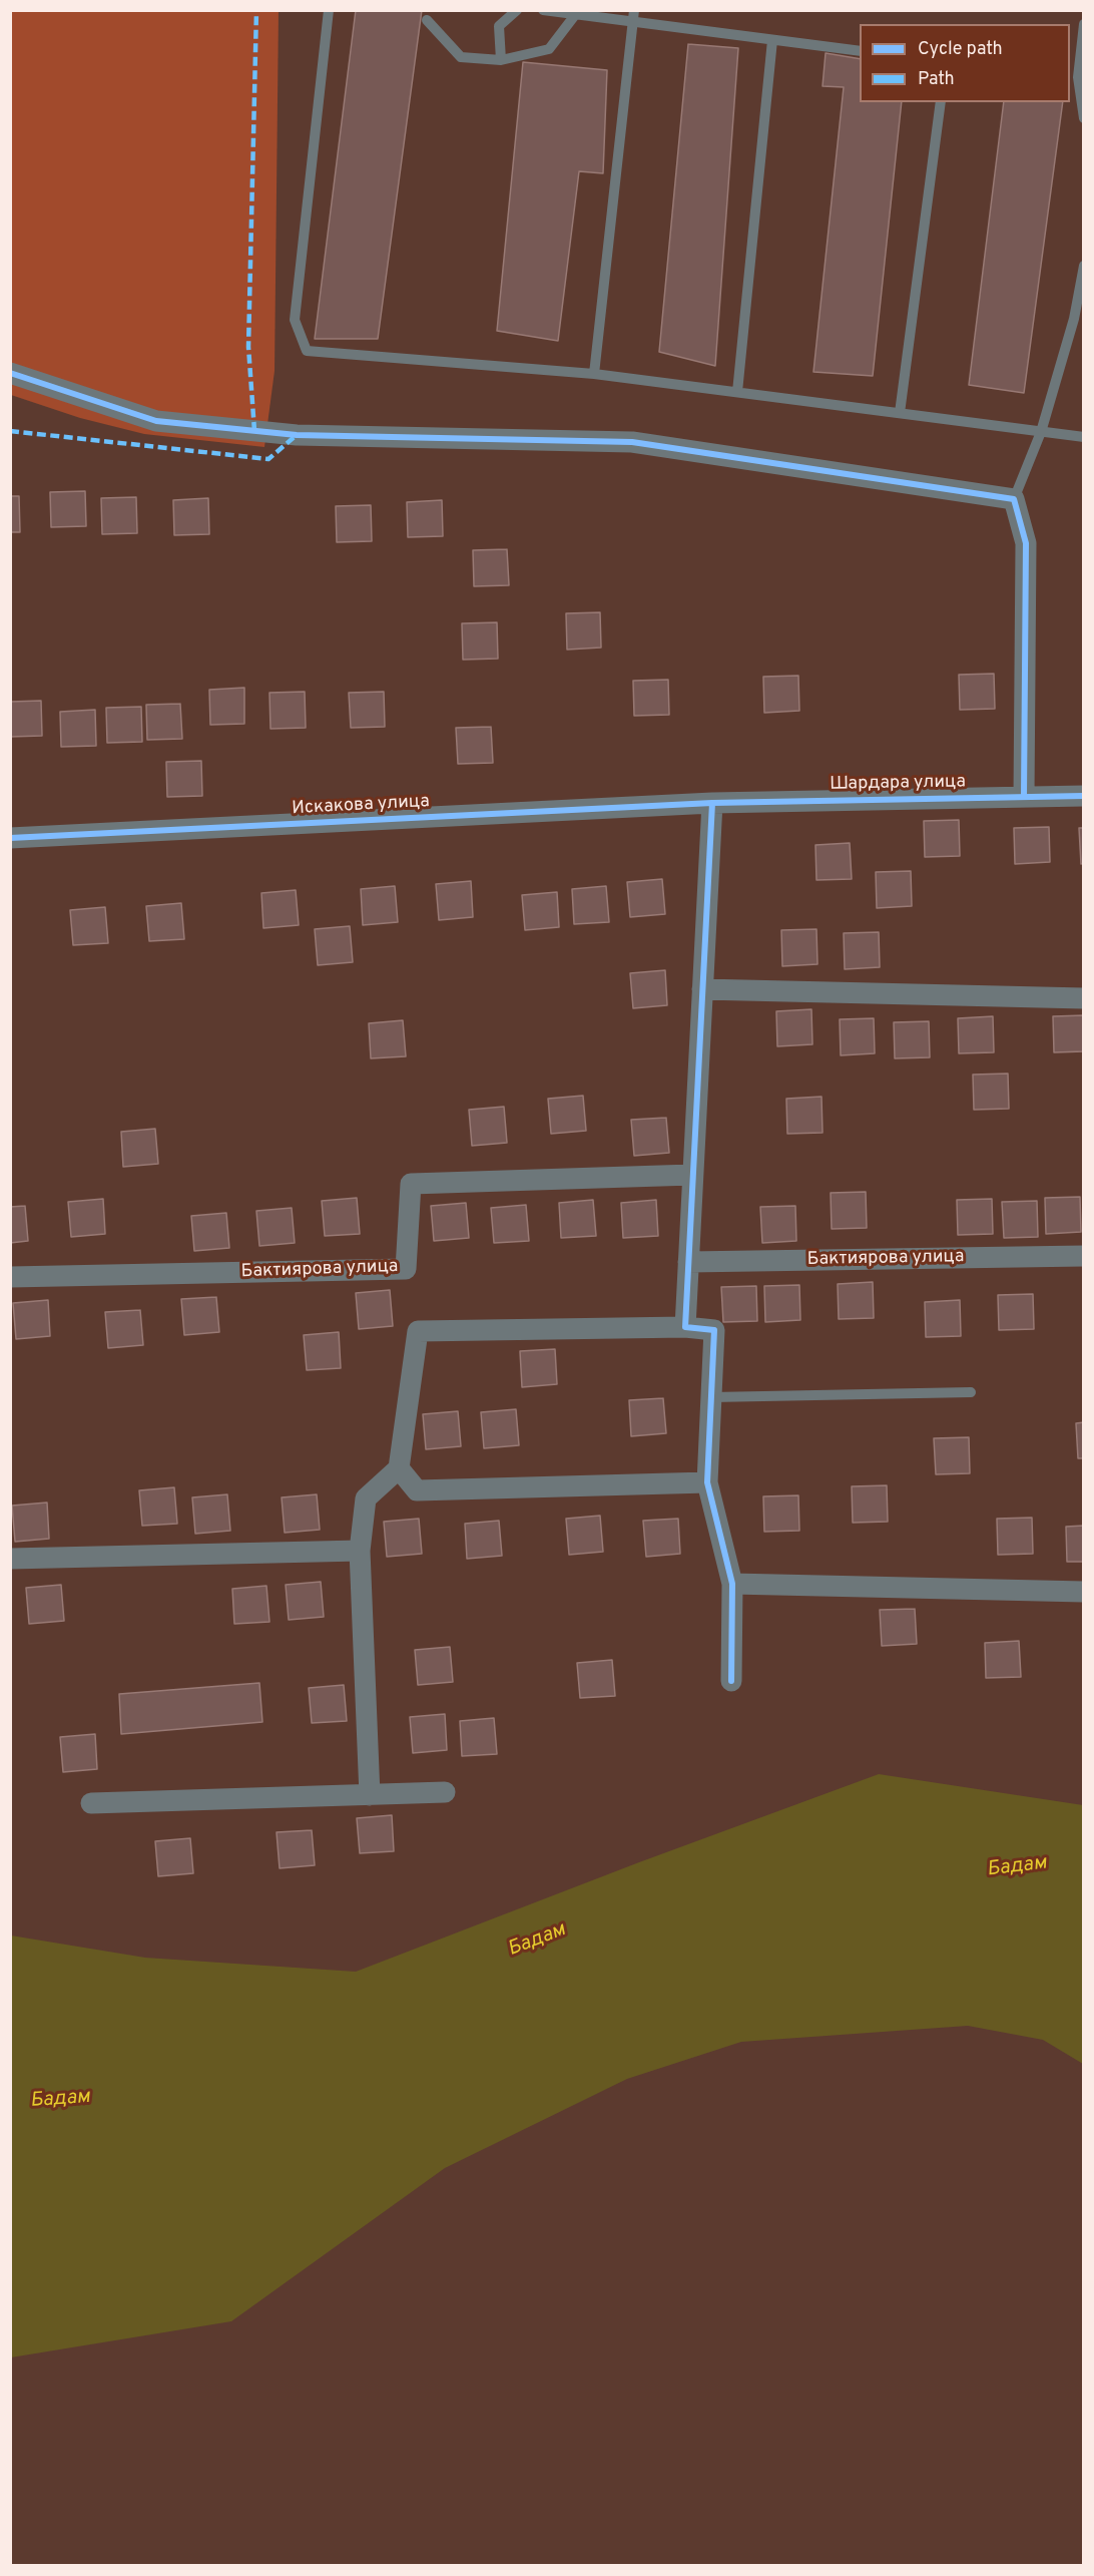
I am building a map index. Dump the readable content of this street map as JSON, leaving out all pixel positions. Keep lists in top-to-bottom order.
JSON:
{
  "streets": {
    "street": ["Шардара улица", "Искакова улица", "Бактиярова улица"]
  },
  "crossings": [
    ["Шардара улица", "Искакова улица"]
  ],
  "water": ["Бадам"],
  "legend": ["Cycle path", "Path"]
}
